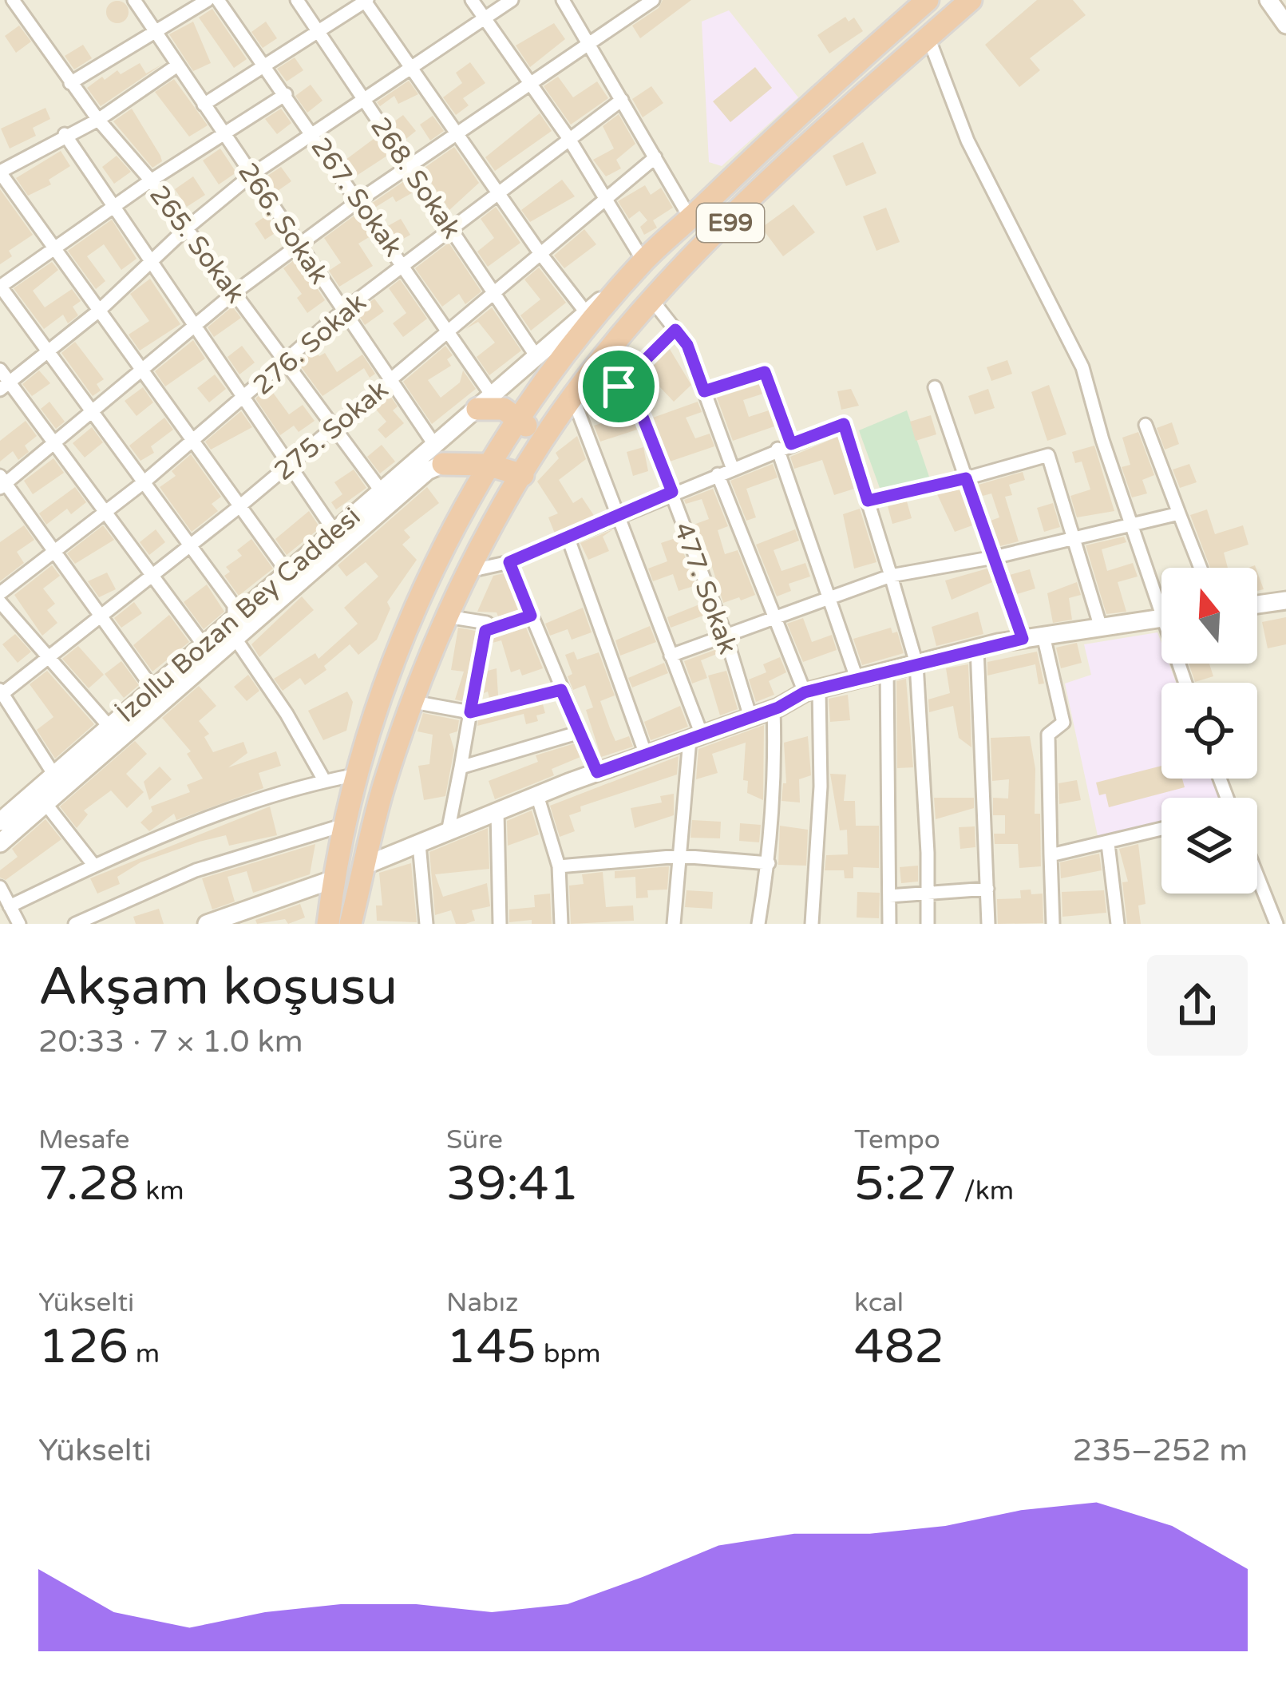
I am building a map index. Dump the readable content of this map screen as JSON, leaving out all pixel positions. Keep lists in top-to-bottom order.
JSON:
{
  "streets": {
    "highway": ["E99"],
    "main road": ["İzollu Bozan Bey Caddesi"],
    "street": [
      "268. Sokak",
      "267. Sokak",
      "266. Sokak",
      "265. Sokak",
      "276. Sokak",
      "275. Sokak",
      "477. Sokak"
    ]
  },
  "crossings": [
    ["268. Sokak", "276. Sokak"],
    ["268. Sokak", "275. Sokak"],
    ["268. Sokak", "İzollu Bozan Bey Caddesi"],
    ["267. Sokak", "276. Sokak"],
    ["267. Sokak", "275. Sokak"],
    ["267. Sokak", "İzollu Bozan Bey Caddesi"],
    ["266. Sokak", "276. Sokak"],
    ["266. Sokak", "275. Sokak"],
    ["266. Sokak", "İzollu Bozan Bey Caddesi"],
    ["E99", "477. Sokak"],
    ["E99", "İzollu Bozan Bey Caddesi"],
    ["265. Sokak", "276. Sokak"],
    ["265. Sokak", "275. Sokak"],
    ["265. Sokak", "İzollu Bozan Bey Caddesi"]
  ],
  "north": "top",
  "page": {
    "heading": ["Akşam koşusu", "20:33 · 7 × 1.0 km"],
    "stats": [
      ["Mesafe", "7.28 km"],
      ["Süre", "39:41"],
      ["Tempo", "5:27 /km"],
      ["Yükselti", "126 m"],
      ["Nabız", "145 bpm"],
      ["kcal", "482"]
    ],
    "chart": ["Yükselti", "235–252 m"]
  }
}
